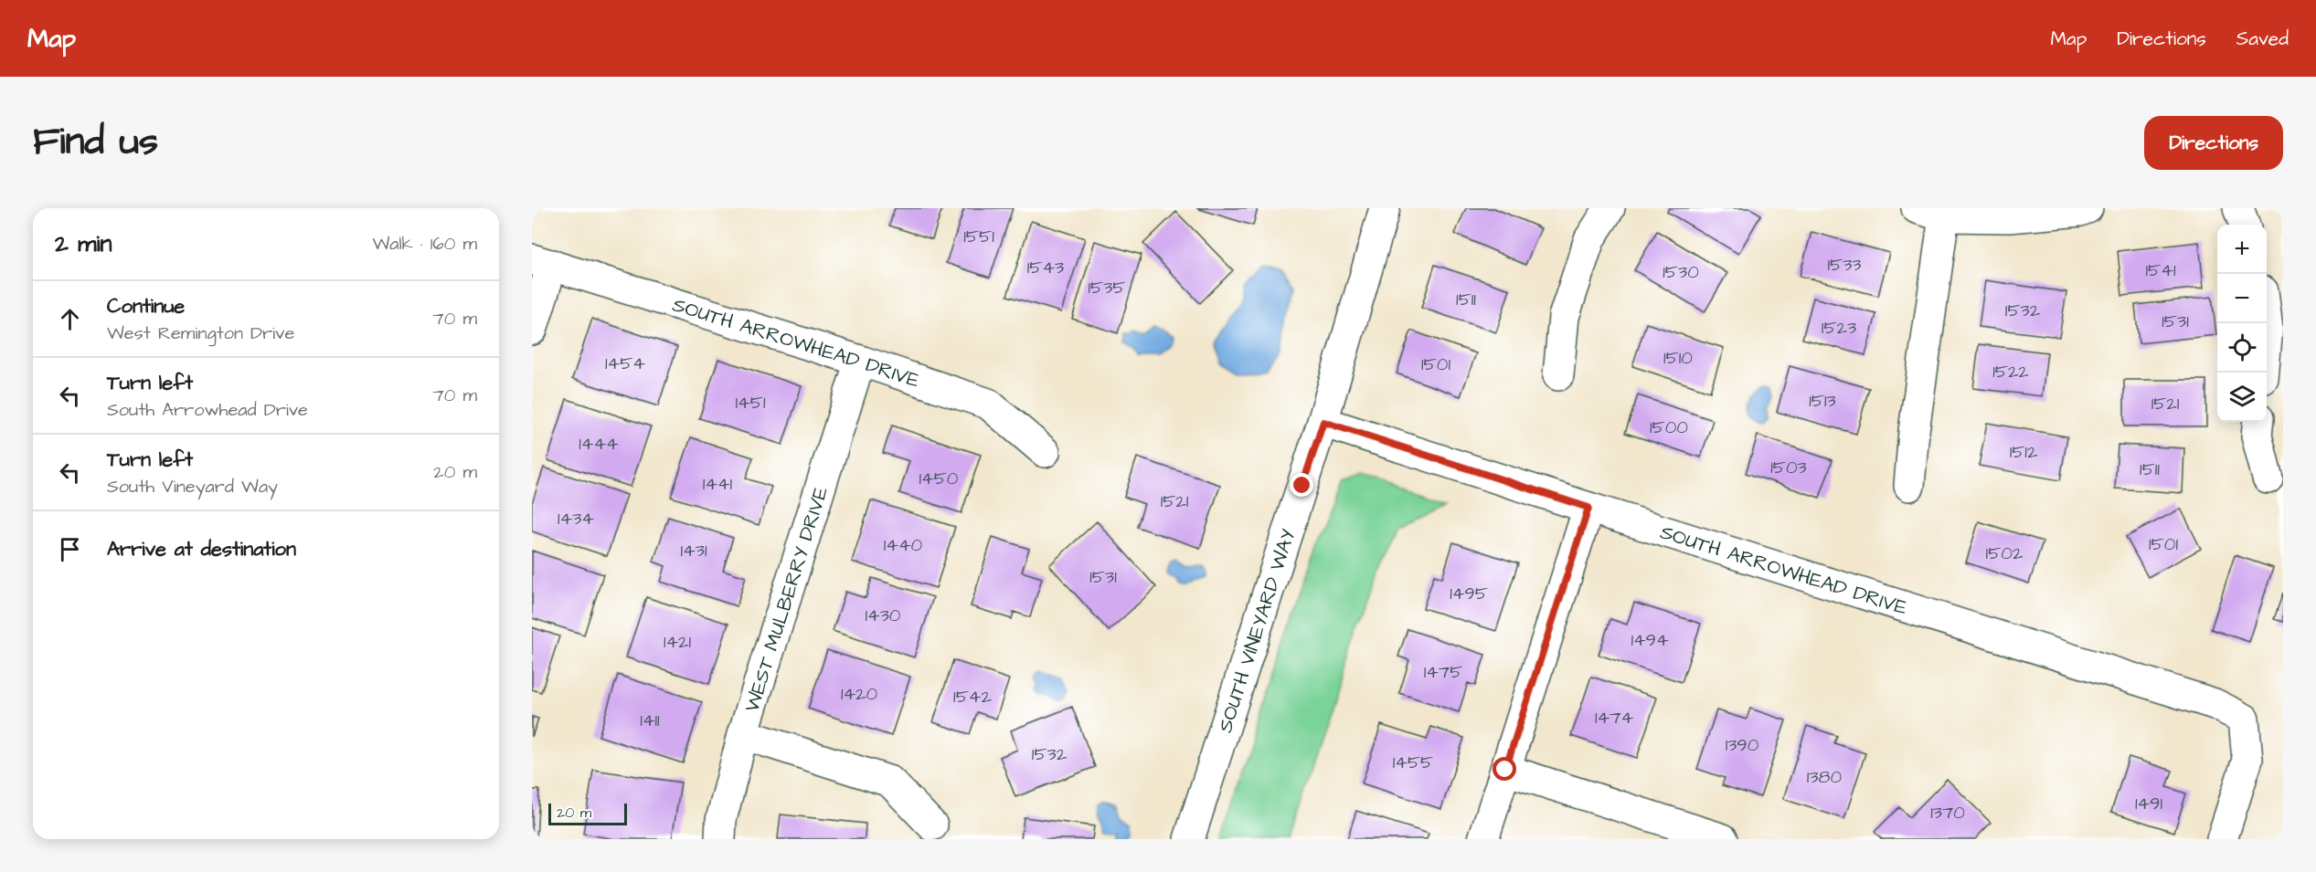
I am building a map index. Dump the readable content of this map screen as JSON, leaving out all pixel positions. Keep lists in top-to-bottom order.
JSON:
{
  "streets": {
    "street": ["SOUTH ARROWHEAD DRIVE", "WEST MULBERRY DRIVE", "SOUTH VINEYARD WAY"]
  },
  "crossings": [
    ["SOUTH ARROWHEAD DRIVE", "WEST MULBERRY DRIVE"],
    ["SOUTH ARROWHEAD DRIVE", "SOUTH VINEYARD WAY"]
  ],
  "house_numbers": [
    "1551",
    "1533",
    "1543",
    "1541",
    "1530",
    "1535",
    "1511",
    "1532",
    "1531",
    "1523",
    "1510",
    "1454",
    "1501",
    "1522",
    "1513",
    "1451",
    "1521",
    "1500",
    "1444",
    "1512",
    "1503",
    "1511",
    "1450",
    "1441",
    "1521",
    "1434",
    "1501",
    "1440",
    "1431",
    "1502",
    "1531",
    "1495",
    "1430",
    "1494",
    "1421",
    "1475",
    "1420",
    "1542",
    "1474",
    "1411",
    "1390",
    "1532",
    "1455",
    "1380",
    "1491",
    "1370"
  ],
  "scale_bar": "20 m",
  "page": {
    "header": "Map",
    "nav": ["Map", "Directions", "Saved"],
    "title": "Find us",
    "buttons": "Directions",
    "heading": ["2 min", "Walk · 160 m"],
    "map_buttons": ["+", "−"],
    "list": [
      ["Continue", "West Remington Drive", "70 m"],
      ["Turn left", "South Arrowhead Drive", "70 m"],
      ["Turn left", "South Vineyard Way", "20 m"],
      "Arrive at destination"
    ],
    "scale": "20 m"
  }
}
